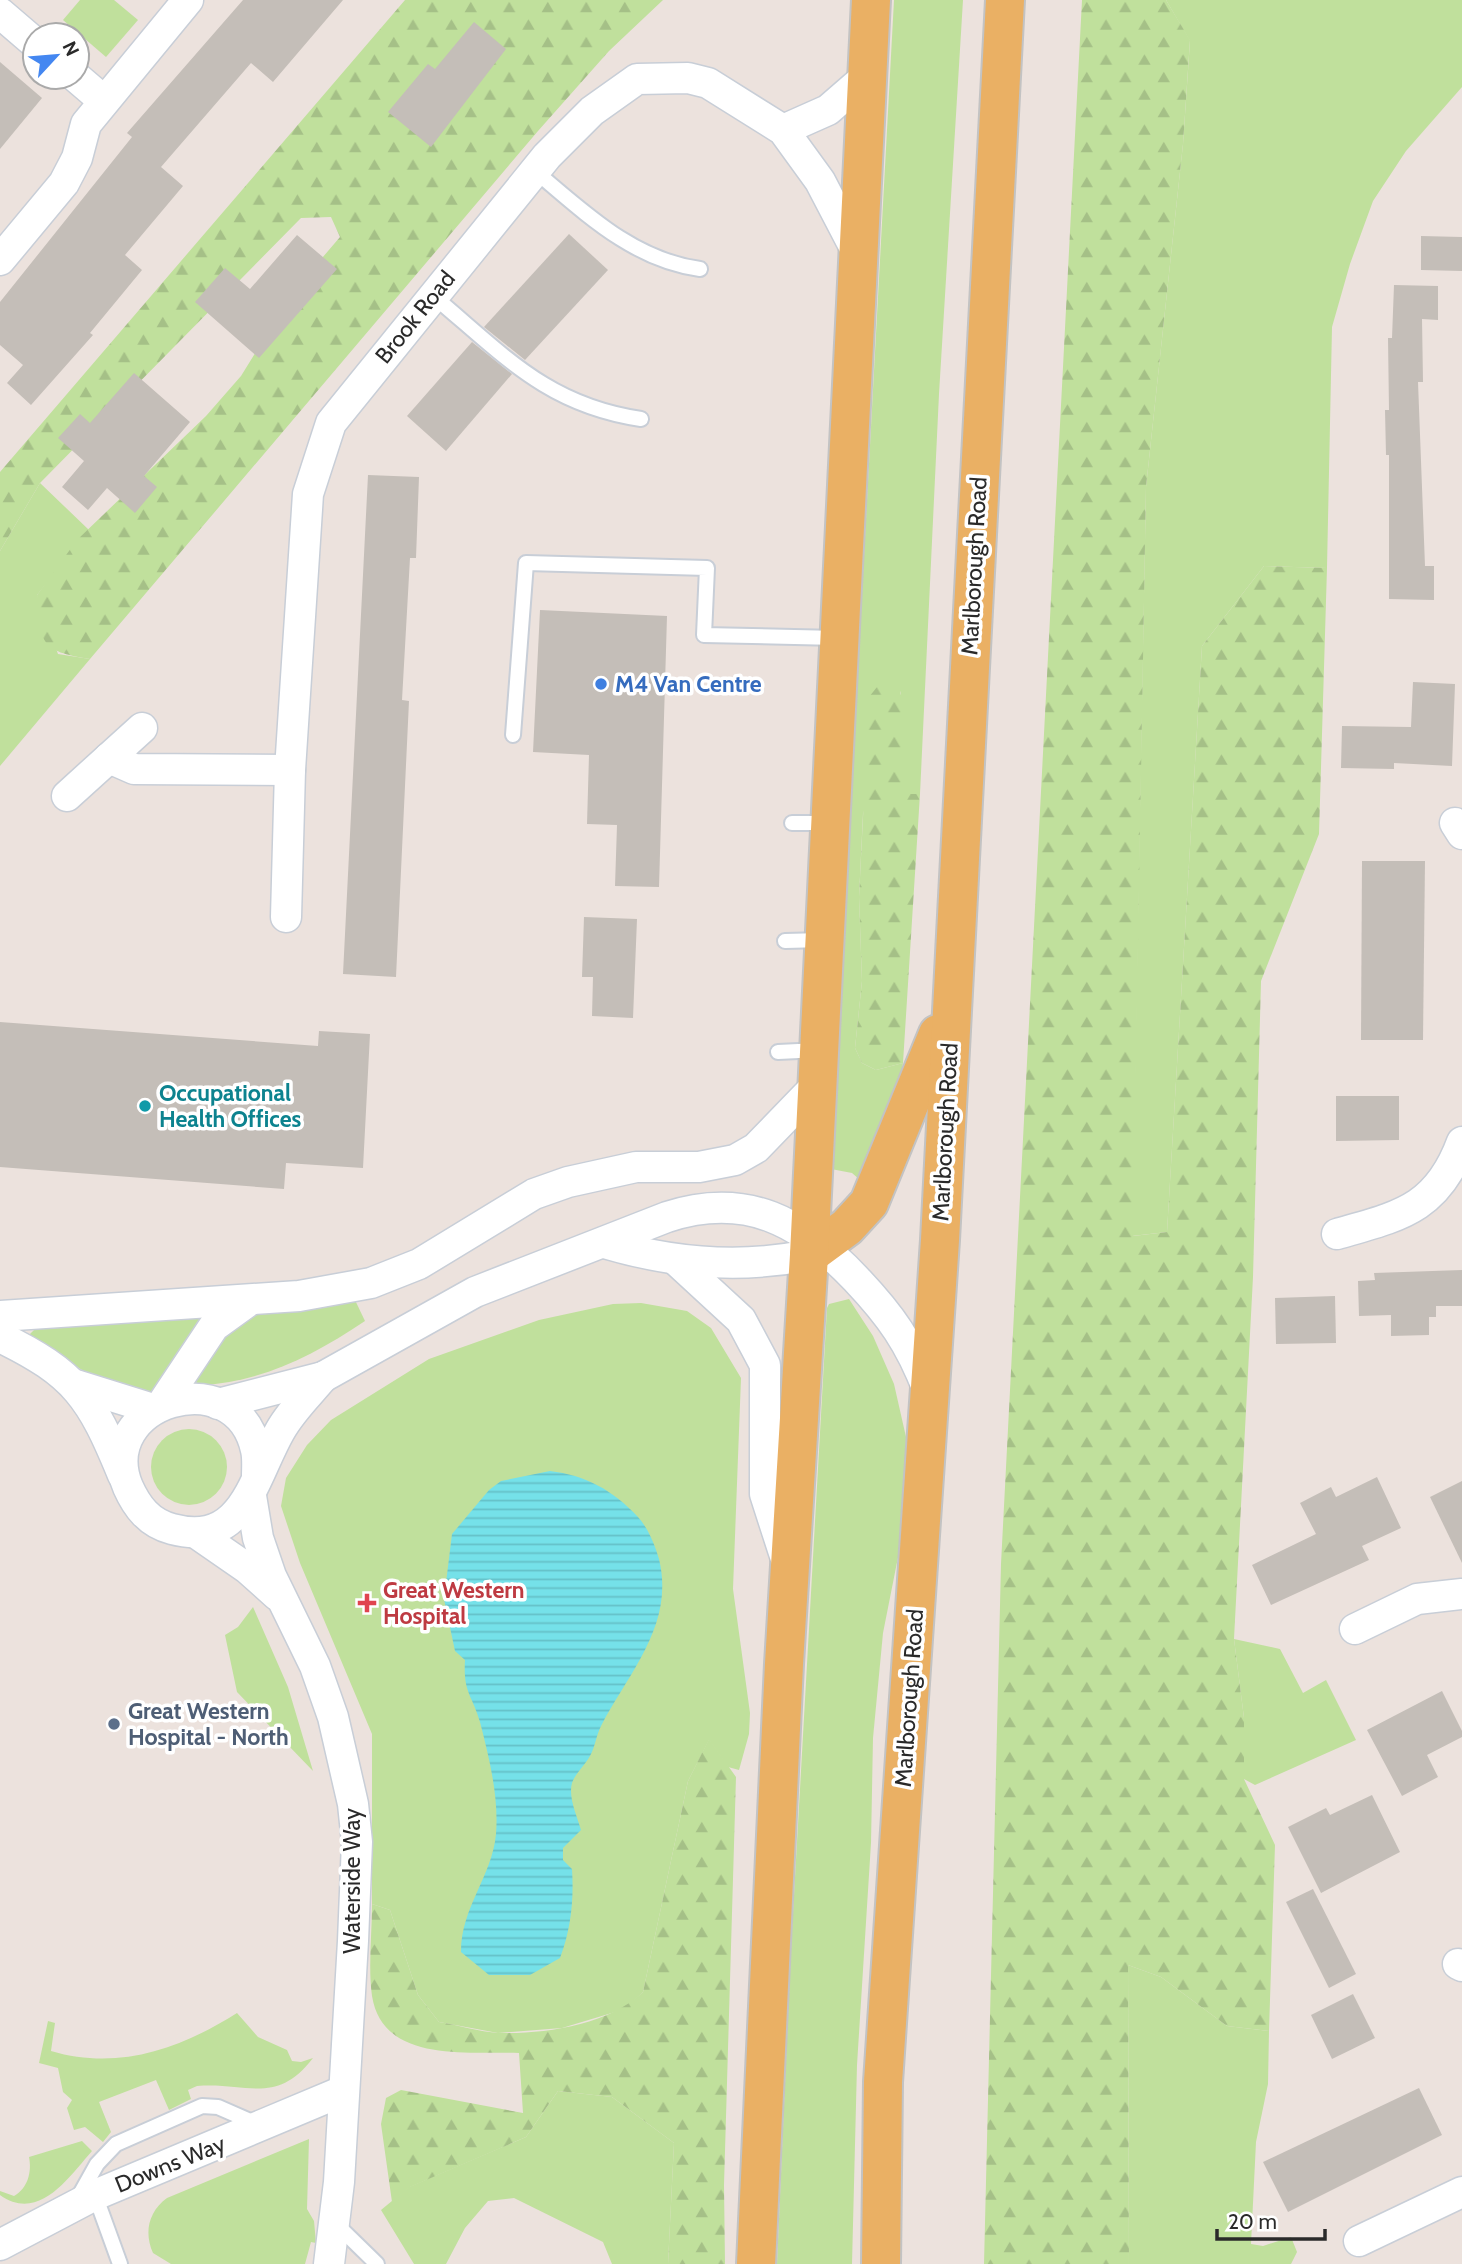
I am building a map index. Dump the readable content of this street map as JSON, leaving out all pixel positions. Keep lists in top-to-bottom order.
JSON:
{
  "streets": {
    "main road": ["Marlborough Road"],
    "street": ["Brook Road", "Waterside Way", "Downs Way"]
  },
  "crossings": [
    ["Waterside Way", "Downs Way"]
  ],
  "places": {
    "other": ["M4 Van Centre", "Occupational Health Offices", "Great Western Hospital - North"],
    "health": ["Great Western Hospital"]
  },
  "scale_bar": "20 m",
  "north": "top right"
}
